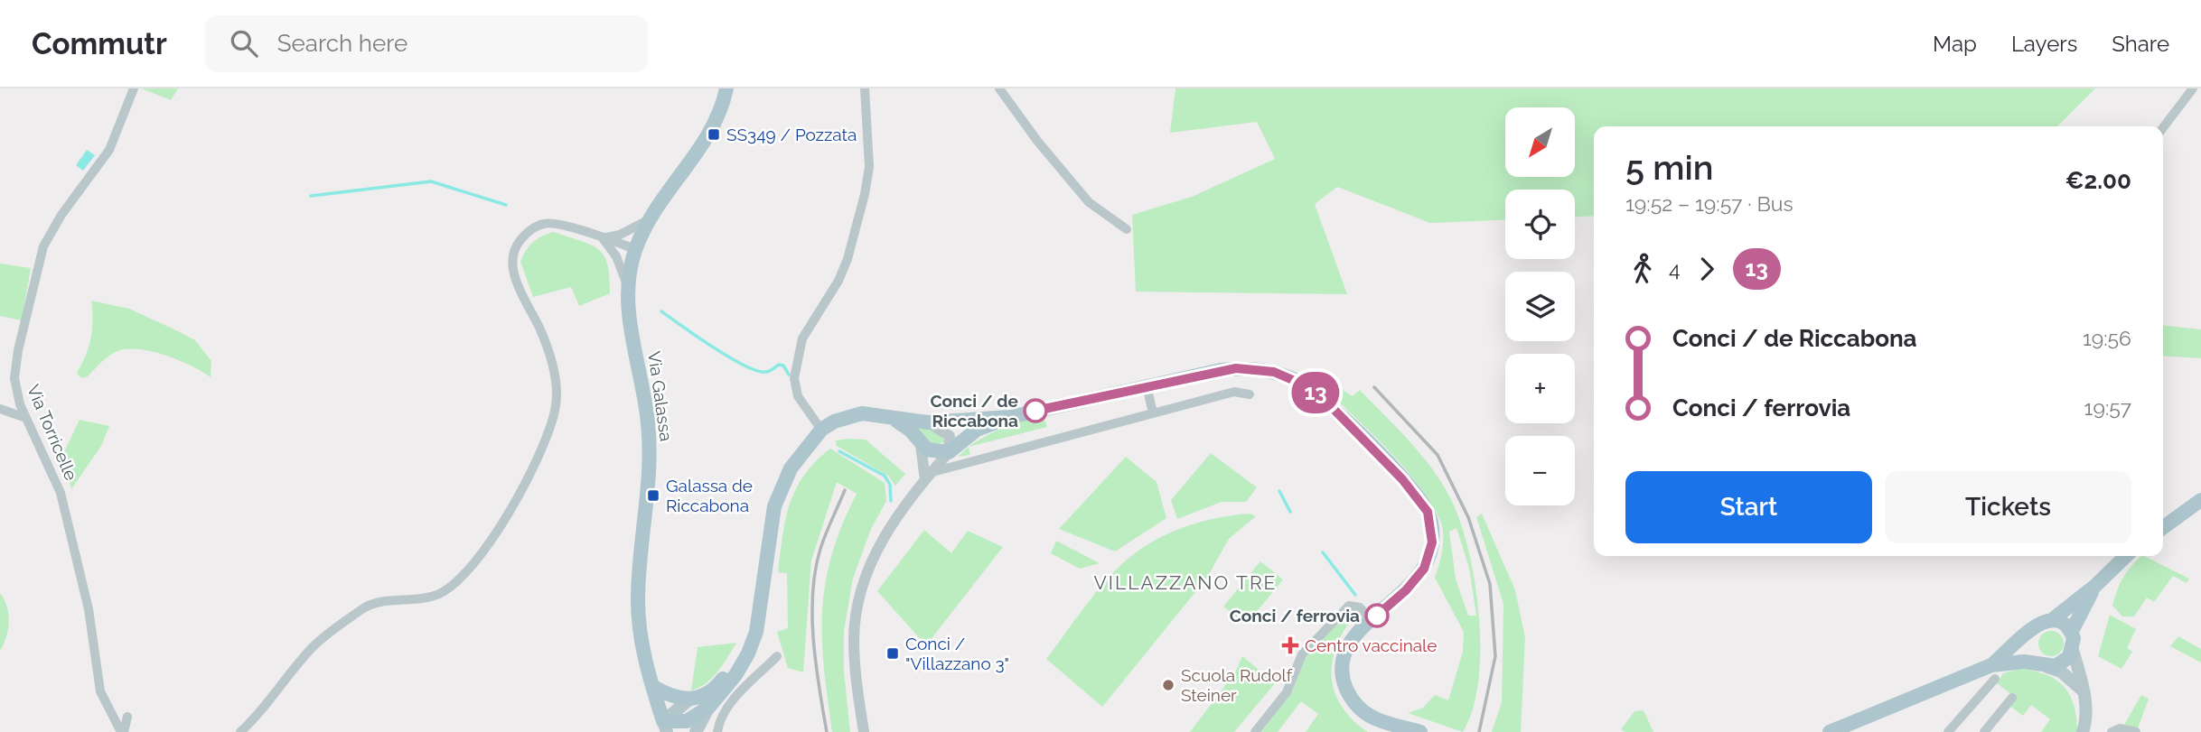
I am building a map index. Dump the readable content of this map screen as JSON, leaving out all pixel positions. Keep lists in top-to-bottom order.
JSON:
{
  "streets": {
    "main road": ["Via Galassa"],
    "street": ["Via Torricelle"]
  },
  "districts": ["VILLAZZANO TRE"],
  "places": {
    "transit": ["SS349 / Pozzata", "Galassa de Riccabona", "Conci / \"Villazzano 3\""],
    "other": ["Conci / de Riccabona", "Conci / ferrovia", "Scuola Rudolf Steiner"],
    "health": ["Centro vaccinale"]
  },
  "lines": ["bus line 13"],
  "north": "bottom left",
  "page": {
    "header": "Commutr",
    "search": "Search here",
    "nav": ["Map", "Layers", "Share"],
    "on_map": "13",
    "map_buttons": ["+", "−"],
    "heading": ["5 min", "19:52 – 19:57 · Bus", "€2.00"],
    "legs": ["4", "13"],
    "list": [
      {
        "name": "Conci / de Riccabona",
        "value": "19:56"
      },
      {
        "name": "Conci / ferrovia",
        "value": "19:57"
      }
    ],
    "buttons": ["Start", "Tickets"]
  }
}
